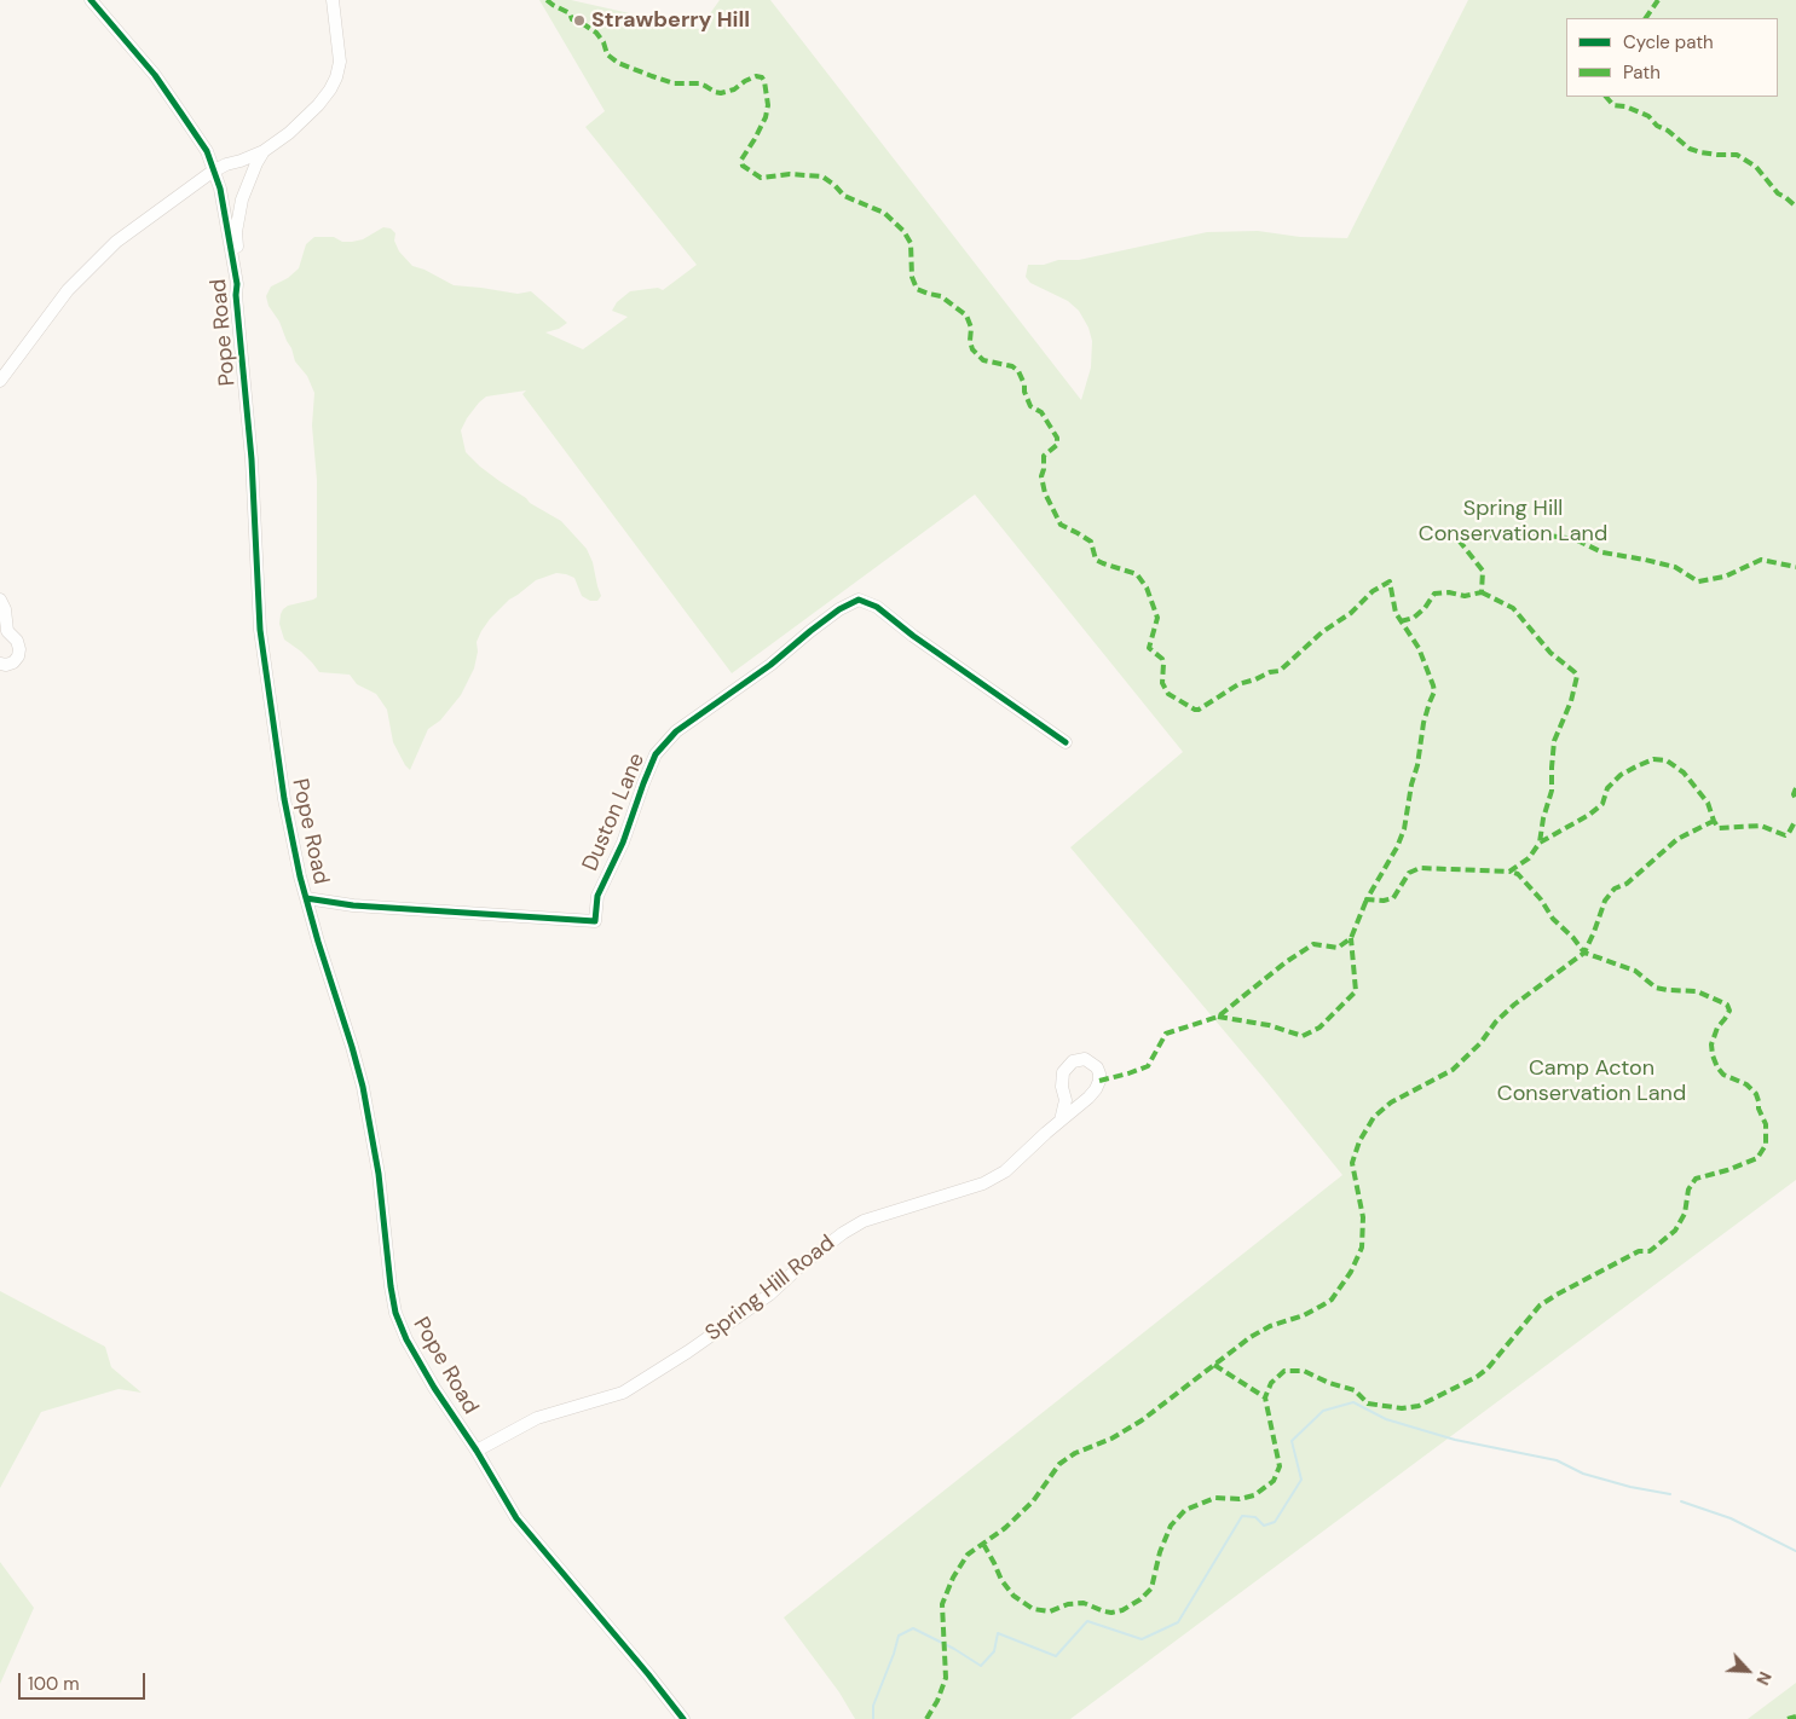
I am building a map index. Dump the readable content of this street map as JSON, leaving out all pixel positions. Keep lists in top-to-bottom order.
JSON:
{
  "streets": {
    "street": ["Pope Road", "Duston Lane", "Spring Hill Road"]
  },
  "crossings": [
    ["Pope Road", "Duston Lane"],
    ["Pope Road", "Spring Hill Road"]
  ],
  "parks": ["Spring Hill Conservation Land", "Camp Acton Conservation Land"],
  "places": ["Strawberry Hill"],
  "legend": ["Cycle path", "Path"],
  "scale_bar": "100 m",
  "north": "bottom right"
}
